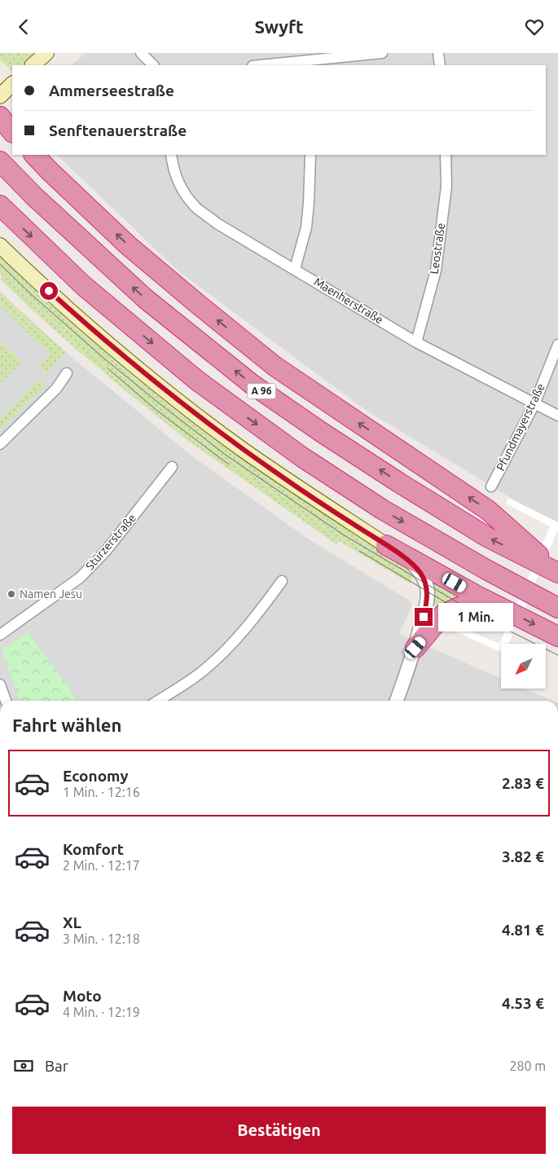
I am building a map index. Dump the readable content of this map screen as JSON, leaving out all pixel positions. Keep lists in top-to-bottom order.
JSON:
{
  "streets": {
    "highway": ["A 96"],
    "street": [
      "Leostraße",
      "Maenherstraße",
      "Pfundmayerstraße",
      "Stürzerstraße"
    ]
  },
  "crossings": [
    ["Leostraße", "Maenherstraße"],
    ["Maenherstraße", "Pfundmayerstraße"]
  ],
  "places": ["Namen Jesu"],
  "north": "bottom left",
  "page": {
    "header": "Swyft",
    "banner": ["Ammerseestraße", "Senftenauerstraße"],
    "bubble": "1 Min.",
    "heading": "Fahrt wählen",
    "list": [
      {
        "name": "Economy",
        "note": "1 Min. · 12:16",
        "value": "2.83 €"
      },
      {
        "name": "Komfort",
        "note": "2 Min. · 12:17",
        "value": "3.82 €"
      },
      {
        "name": "XL",
        "note": "3 Min. · 12:18",
        "value": "4.81 €"
      },
      {
        "name": "Moto",
        "note": "4 Min. · 12:19",
        "value": "4.53 €"
      }
    ],
    "pay": ["Bar", "280 m"],
    "buttons": "Bestätigen"
  }
}
